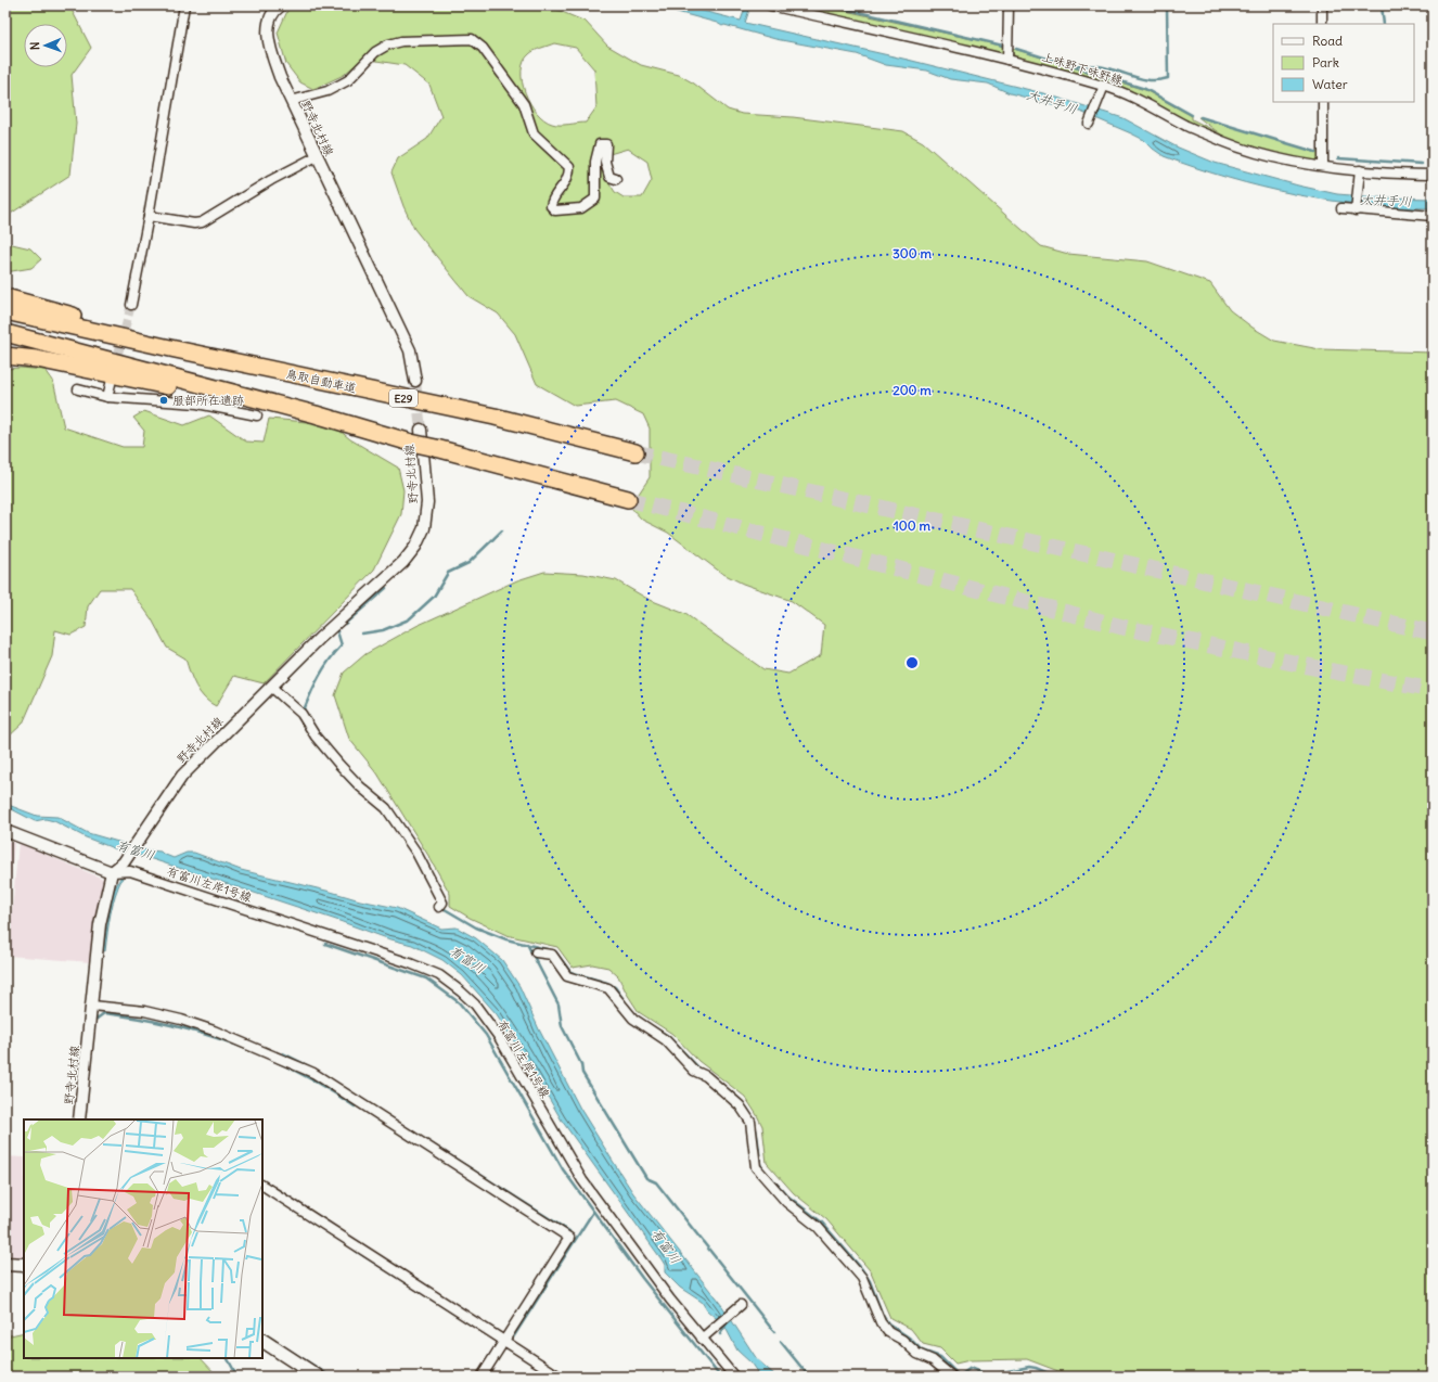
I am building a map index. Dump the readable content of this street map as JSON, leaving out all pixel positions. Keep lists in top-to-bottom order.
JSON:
{
  "streets": {
    "highway": ["鳥取自動車道", "E29"],
    "street": ["上味野下味野線", "野寺北村線", "有富川左岸1号線"]
  },
  "crossings": [
    ["野寺北村線", "有富川左岸1号線"]
  ],
  "water": ["大井手川", "有富川"],
  "places": ["服部所在遺跡"],
  "legend": ["Road", "Park", "Water"],
  "north": "left",
  "rings": ["300 m", "200 m", "100 m"]
}
